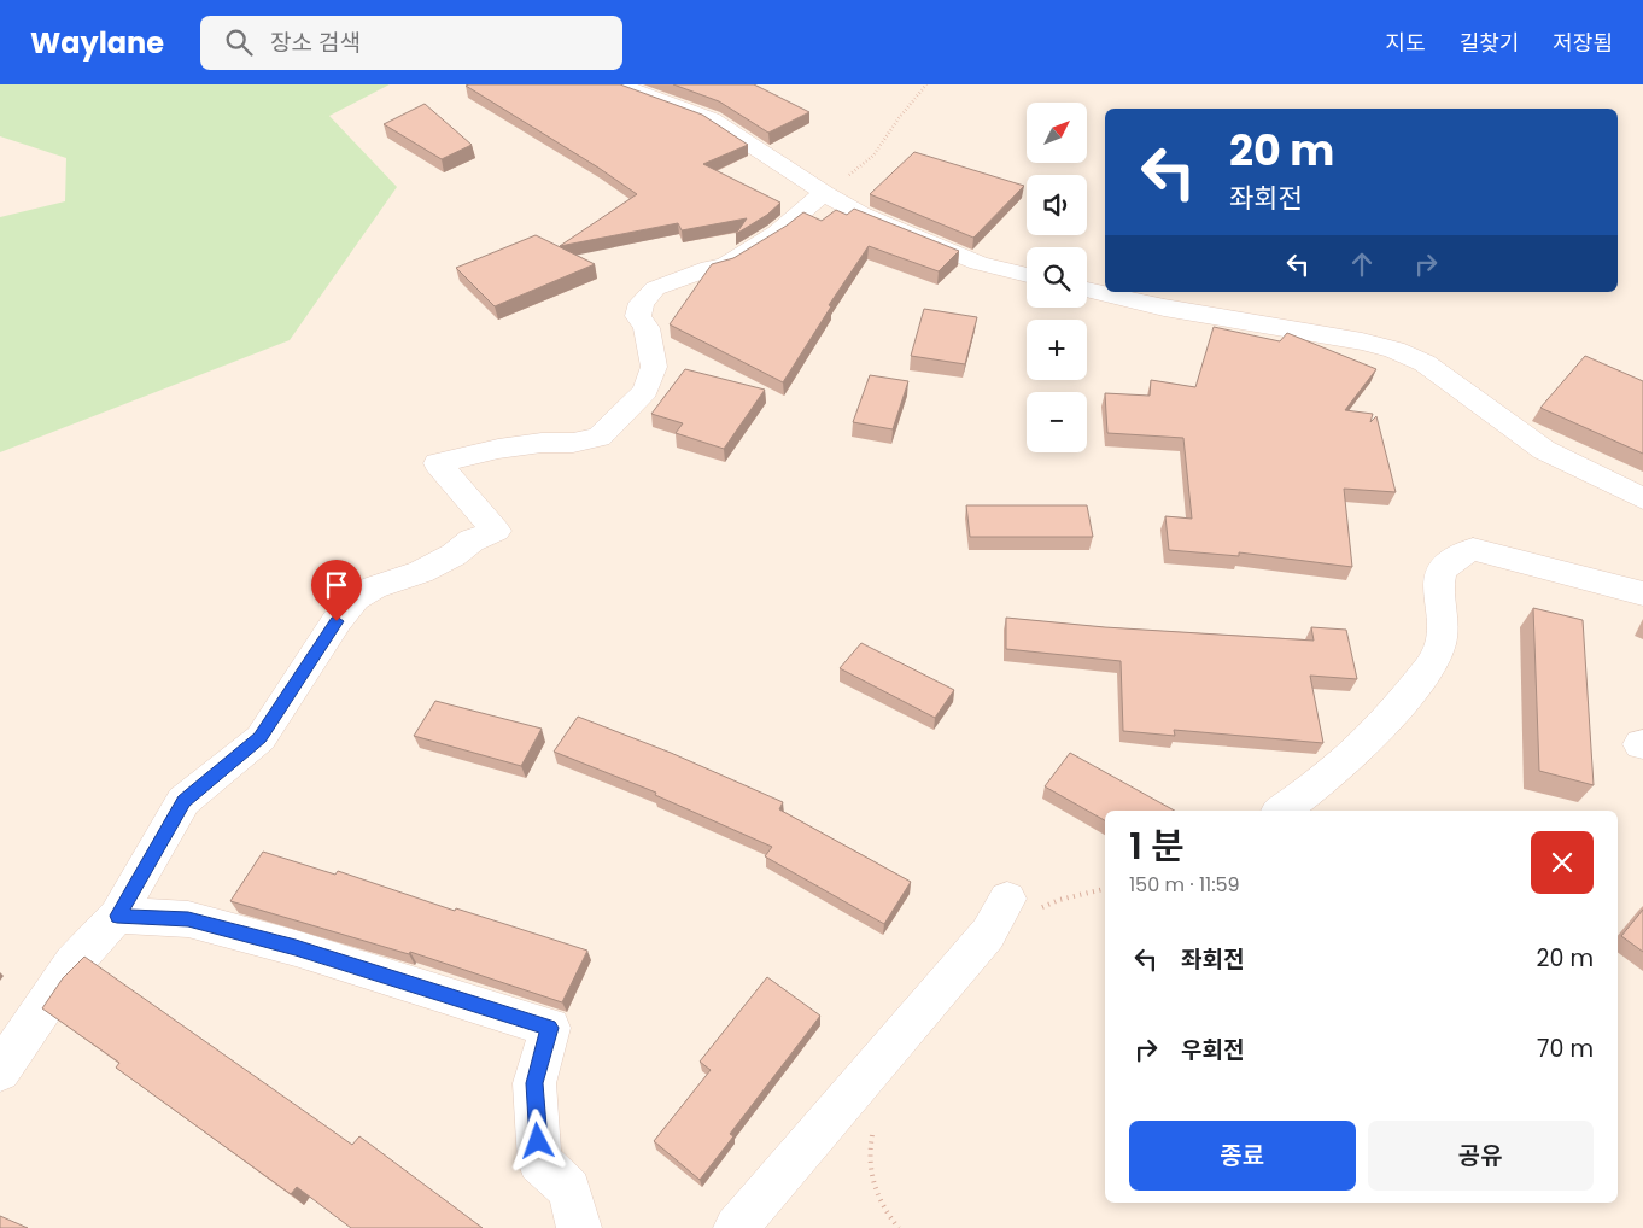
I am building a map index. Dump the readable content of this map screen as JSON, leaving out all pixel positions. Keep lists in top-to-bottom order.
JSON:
{
  "north": "top right",
  "page": {
    "header": "Waylane",
    "search": "장소 검색",
    "nav": ["지도", "길찾기", "저장됨"],
    "map_buttons": ["+", "−"],
    "turn": ["20 m", "좌회전"],
    "heading": ["1 분", "150 m · 11:59"],
    "list": [
      {
        "name": "좌회전",
        "value": "20 m"
      },
      {
        "name": "우회전",
        "value": "70 m"
      }
    ],
    "buttons": ["종료", "공유"]
  }
}
